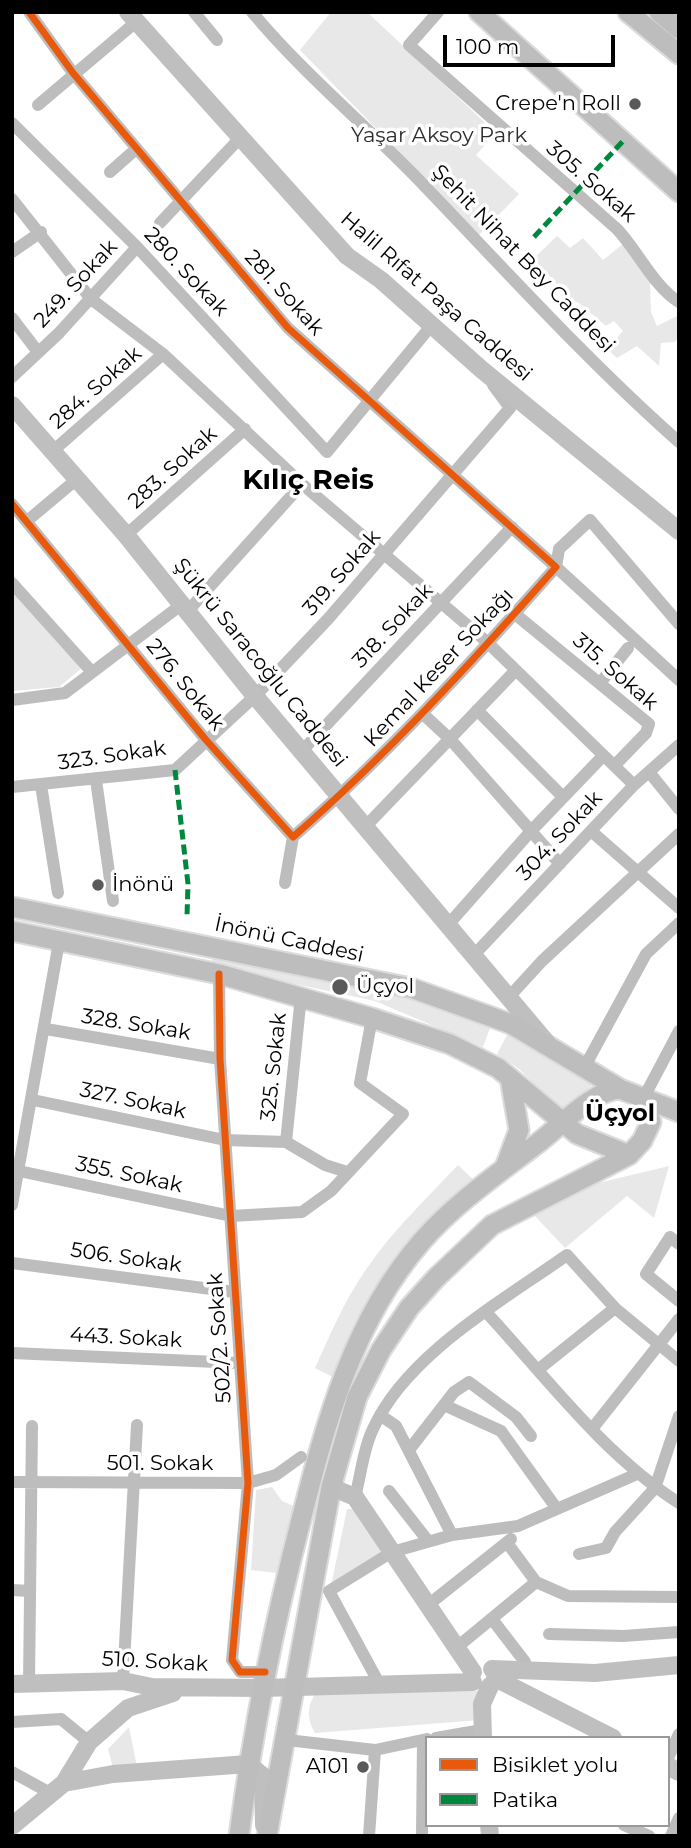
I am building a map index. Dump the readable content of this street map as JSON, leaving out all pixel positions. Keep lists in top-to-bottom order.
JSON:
{
  "streets": {
    "main road": ["İnönü Caddesi"],
    "street": [
      "305. Sokak",
      "Şehit Nihat Bey Caddesi",
      "280. Sokak",
      "249. Sokak",
      "281. Sokak",
      "Halil Rıfat Paşa Caddesi",
      "284. Sokak",
      "283. Sokak",
      "319. Sokak",
      "318. Sokak",
      "Şükrü Saracoğlu Caddesi",
      "Kemal Keser Sokağı",
      "315. Sokak",
      "276. Sokak",
      "323. Sokak",
      "304. Sokak",
      "328. Sokak",
      "325. Sokak",
      "327. Sokak",
      "355. Sokak",
      "506. Sokak",
      "443. Sokak",
      "502/2. Sokak",
      "501. Sokak",
      "510. Sokak"
    ]
  },
  "crossings": [
    ["280. Sokak", "249. Sokak"],
    ["280. Sokak", "281. Sokak"],
    ["281. Sokak", "319. Sokak"],
    ["281. Sokak", "318. Sokak"],
    ["281. Sokak", "Kemal Keser Sokağı"],
    ["Halil Rıfat Paşa Caddesi", "319. Sokak"],
    ["284. Sokak", "Şükrü Saracoğlu Caddesi"],
    ["283. Sokak", "Şükrü Saracoğlu Caddesi"],
    ["319. Sokak", "Şükrü Saracoğlu Caddesi"],
    ["319. Sokak", "276. Sokak"],
    ["319. Sokak", "323. Sokak"],
    ["318. Sokak", "Şükrü Saracoğlu Caddesi"],
    ["Şükrü Saracoğlu Caddesi", "Kemal Keser Sokağı"],
    ["Şükrü Saracoğlu Caddesi", "304. Sokak"],
    ["Şükrü Saracoğlu Caddesi", "İnönü Caddesi"],
    ["Kemal Keser Sokağı", "315. Sokak"],
    ["276. Sokak", "323. Sokak"],
    ["328. Sokak", "502/2. Sokak"],
    ["325. Sokak", "327. Sokak"],
    ["327. Sokak", "502/2. Sokak"],
    ["355. Sokak", "502/2. Sokak"],
    ["506. Sokak", "502/2. Sokak"],
    ["443. Sokak", "502/2. Sokak"],
    ["502/2. Sokak", "501. Sokak"],
    ["502/2. Sokak", "510. Sokak"]
  ],
  "districts": ["Kılıç Reis", "Üçyol"],
  "parks": ["Yaşar Aksoy Park"],
  "places": [
    "Crepe'n Roll",
    "İnönü",
    "Üçyol",
    "A101"
  ],
  "legend": ["Bisiklet yolu", "Patika"],
  "scale_bar": "100 m"
}
